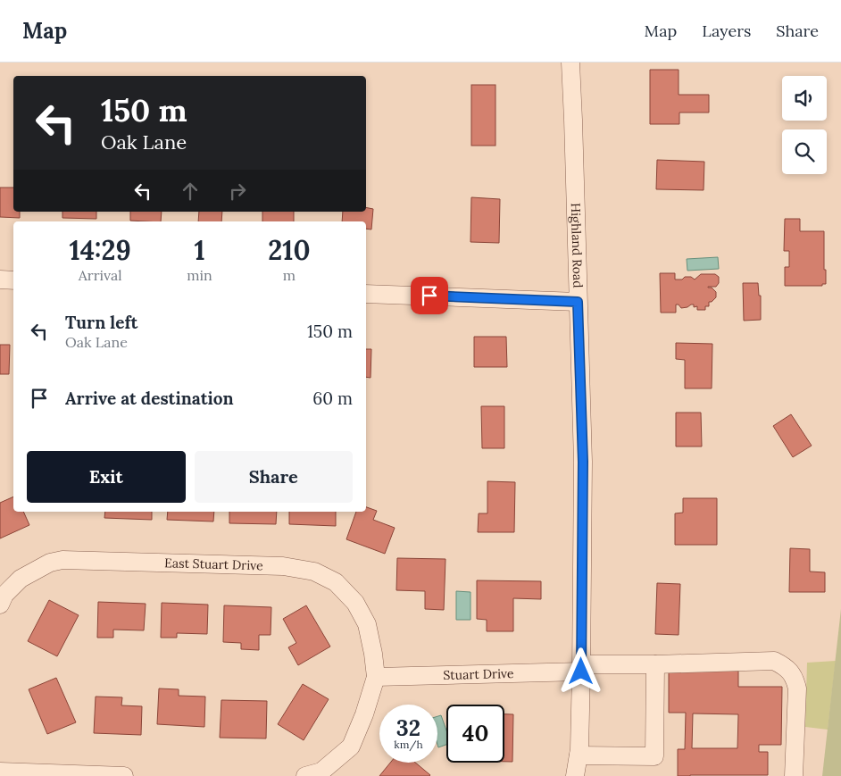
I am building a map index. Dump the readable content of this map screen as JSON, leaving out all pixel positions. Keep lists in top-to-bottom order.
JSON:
{
  "streets": {
    "street": ["Highland Road", "East Stuart Drive", "Stuart Drive"]
  },
  "crossings": [
    ["Highland Road", "Stuart Drive"],
    ["East Stuart Drive", "Stuart Drive"]
  ],
  "page": {
    "header": "Map",
    "nav": ["Map", "Layers", "Share"],
    "turn": ["150 m", "Oak Lane"],
    "eta": [
      "14:29",
      "Arrival",
      "1",
      "min",
      "210",
      "m"
    ],
    "list": [
      {
        "name": "Turn left",
        "note": "Oak Lane",
        "value": "150 m"
      },
      {
        "name": "Arrive at destination",
        "value": "60 m"
      }
    ],
    "buttons": ["Exit", "Share"],
    "speed": "32 km/h",
    "limit": "40"
  }
}
